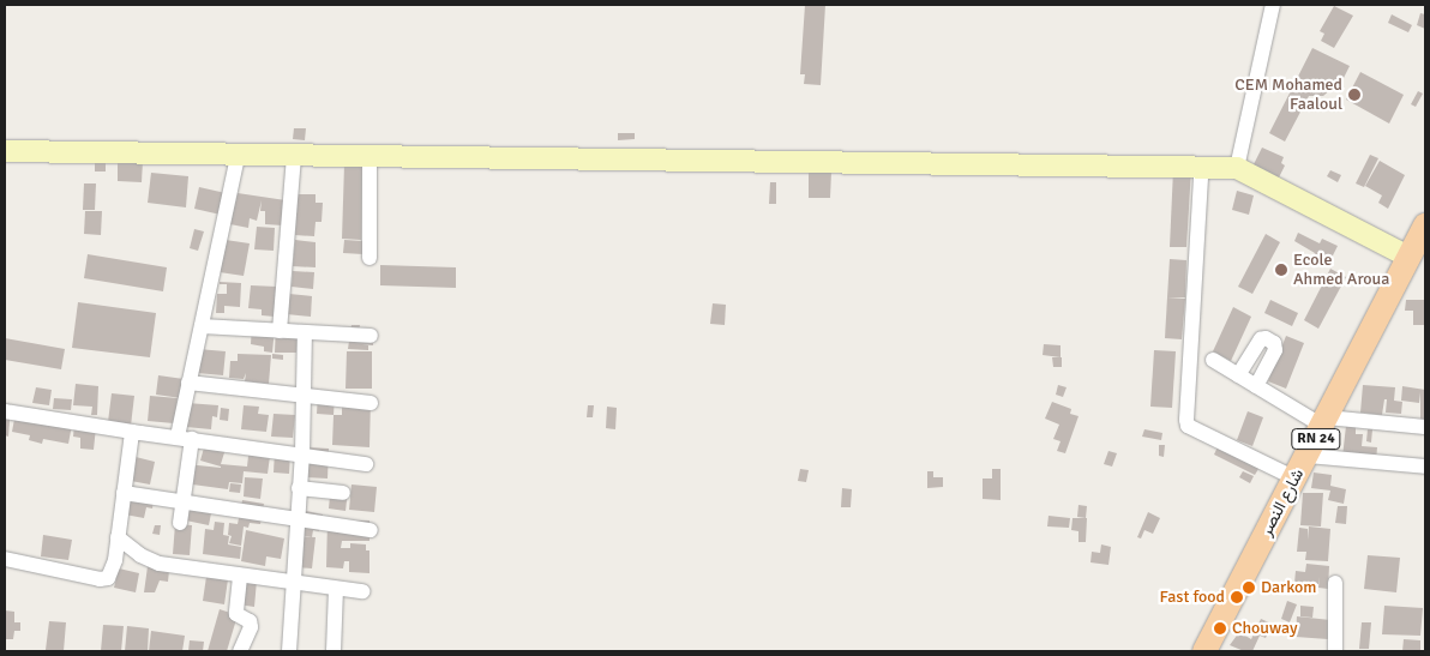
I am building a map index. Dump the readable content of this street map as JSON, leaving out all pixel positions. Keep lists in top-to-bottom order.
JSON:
{
  "streets": {
    "main road": ["RN 24", "شارع النصر"]
  },
  "places": [
    "CEM Mohamed Faaloul",
    "Ecole Ahmed Aroua",
    "Darkom",
    "Fast food",
    "Chouway"
  ]
}
